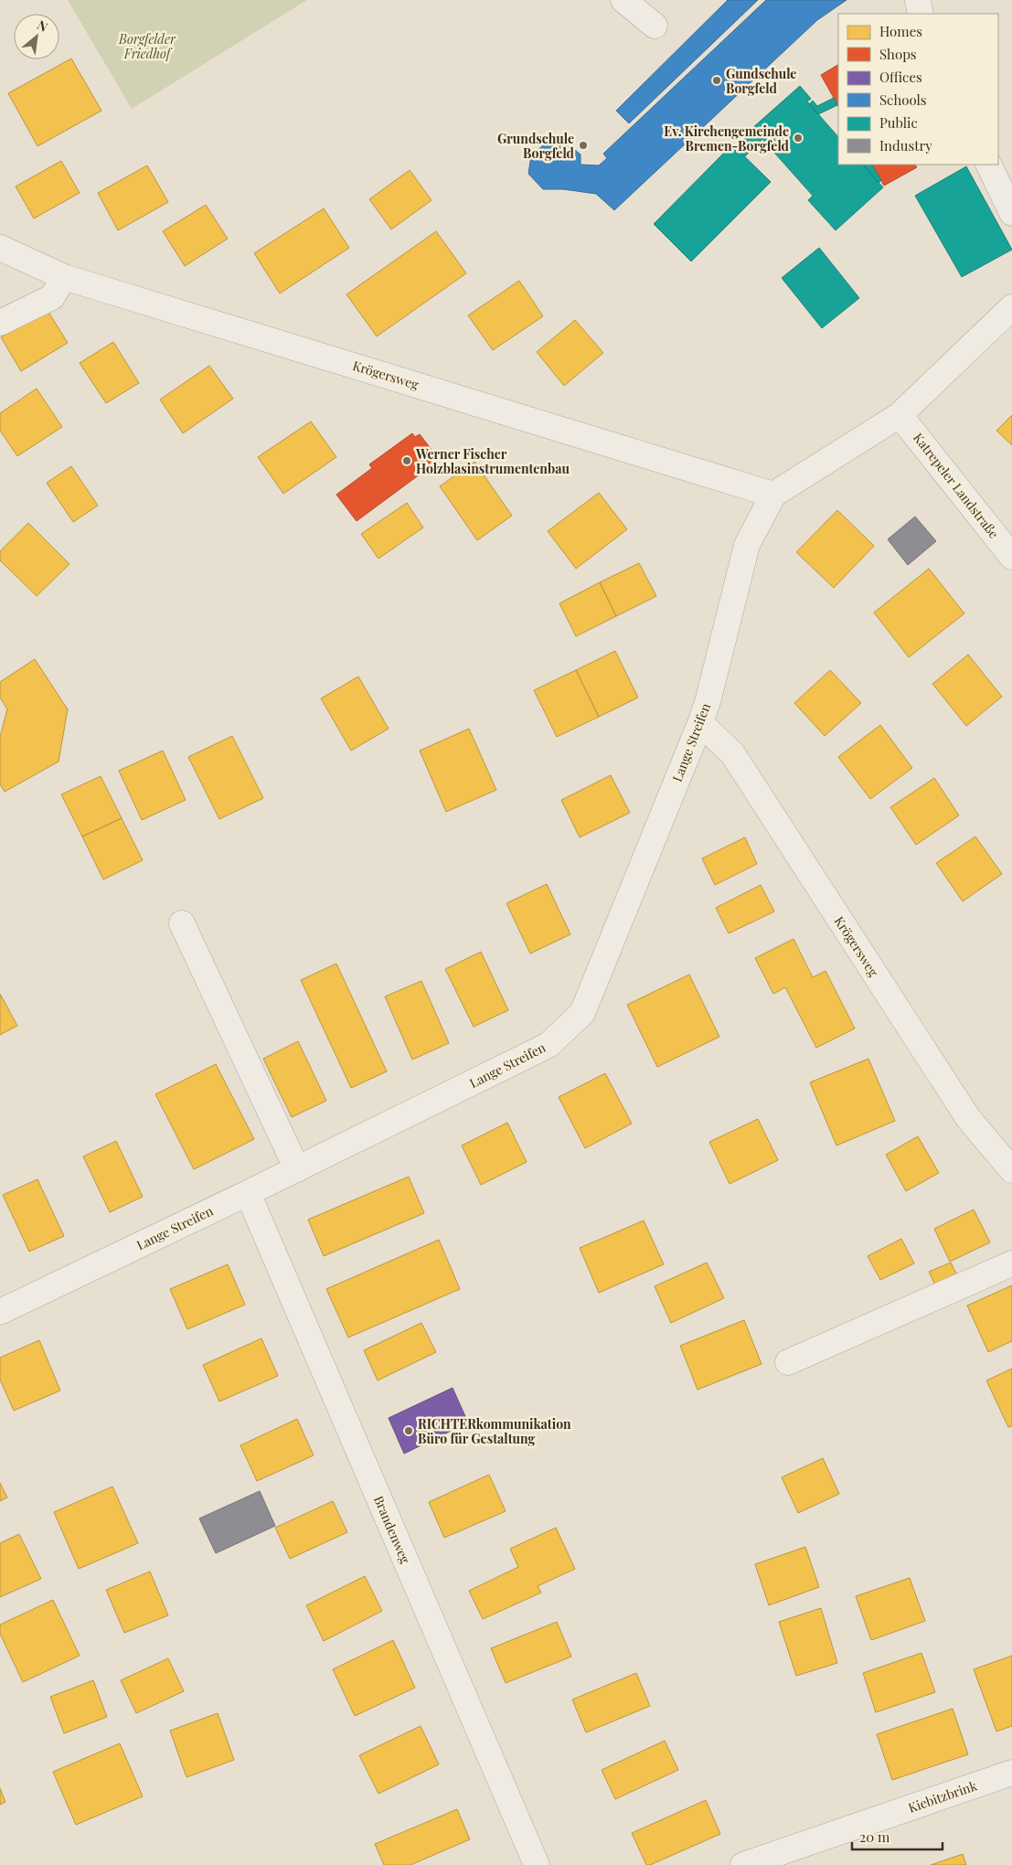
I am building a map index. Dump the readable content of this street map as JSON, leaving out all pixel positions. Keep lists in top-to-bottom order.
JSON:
{
  "streets": {
    "street": [
      "Krögersweg",
      "Katrepeler Landstraße",
      "Lange Streifen",
      "Brandenweg",
      "Kiebitzbrink"
    ]
  },
  "crossings": [
    ["Krögersweg", "Lange Streifen"],
    ["Lange Streifen", "Brandenweg"]
  ],
  "parks": ["Borgfelder Friedhof"],
  "places": [
    "Gundschule Borgfeld",
    "Ev. Kirchengemeinde Bremen-Borgfeld",
    "Grundschule Borgfeld",
    "Werner Fischer Holzblasinstrumentenbau",
    "RICHTERkommunikation Büro für Gestaltung"
  ],
  "legend": [
    "Homes",
    "Shops",
    "Offices",
    "Schools",
    "Public",
    "Industry"
  ],
  "scale_bar": "20 m",
  "north": "top right"
}
